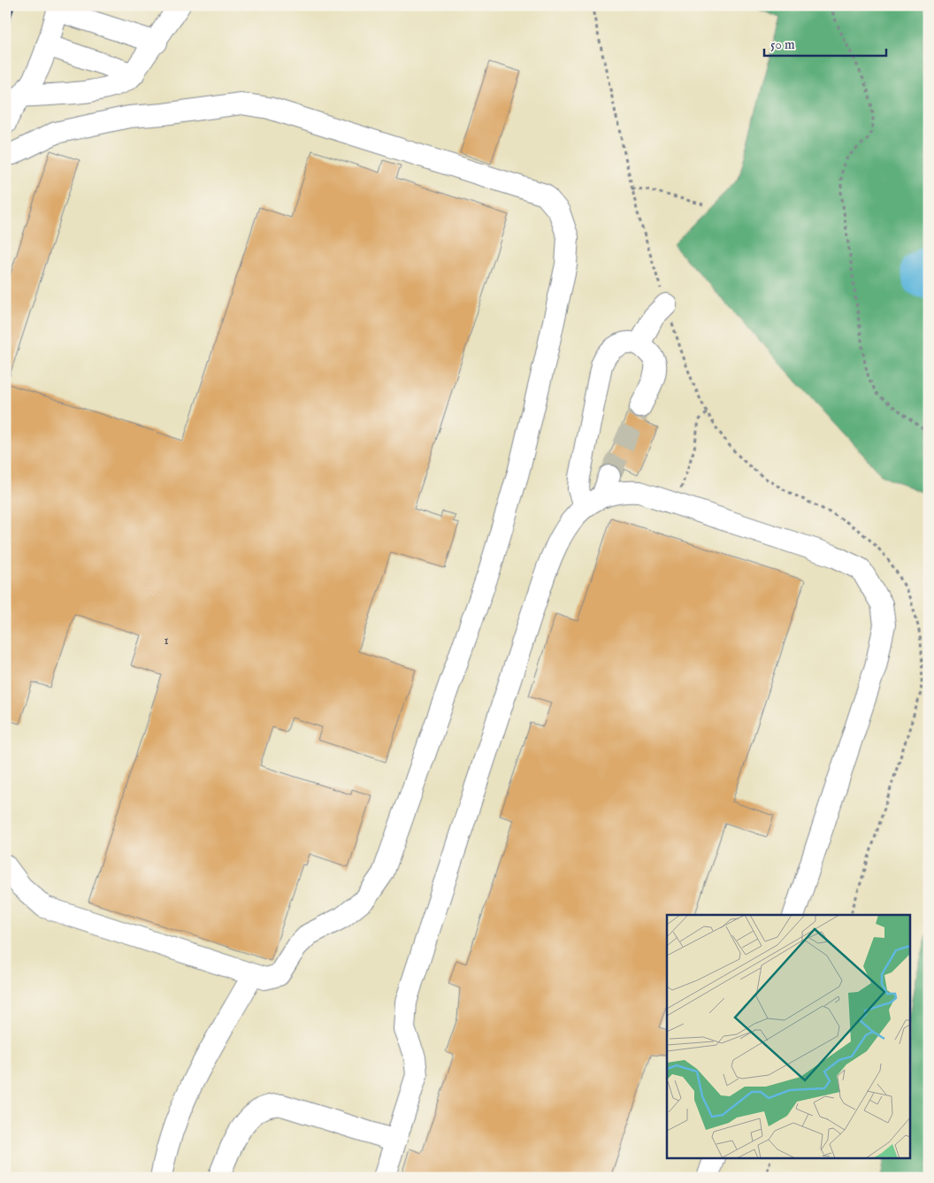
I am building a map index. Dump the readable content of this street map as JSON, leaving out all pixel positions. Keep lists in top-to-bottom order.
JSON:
{
  "house_numbers": ["1"],
  "scale_bar": "50 m"
}
